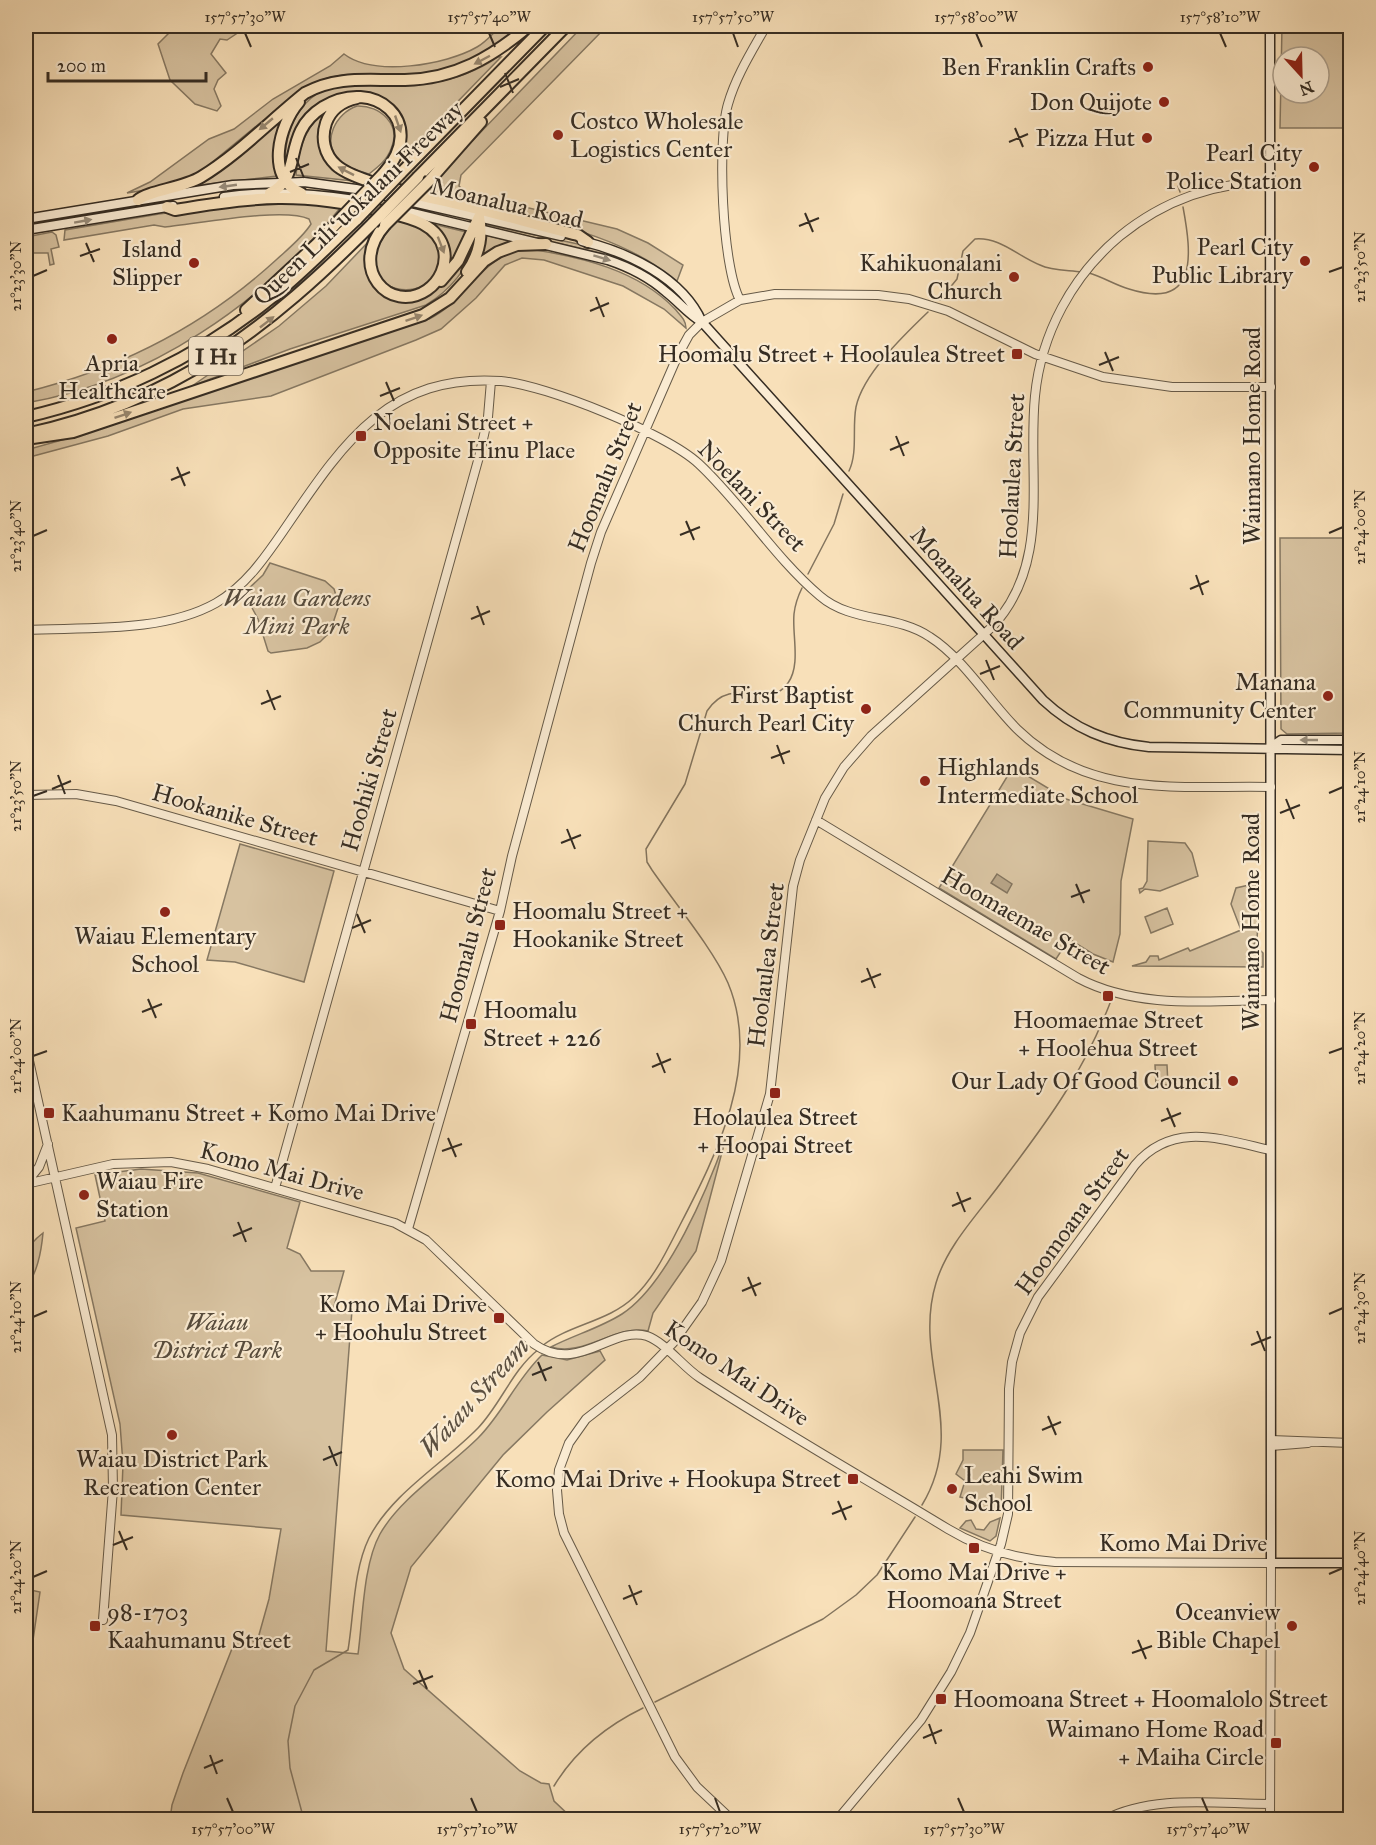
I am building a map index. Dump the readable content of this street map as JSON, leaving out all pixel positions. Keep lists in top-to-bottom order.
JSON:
{
  "streets": {
    "highway": ["Queen Liliʻuokalani Freeway", "I H1"],
    "main road": ["Moanalua Road", "Waimano Home Road", "Komo Mai Drive"],
    "street": [
      "Hoolaulea Street",
      "Hoomalu Street",
      "Noelani Street",
      "Hoohiki Street",
      "Hookanike Street",
      "Hoomaemae Street",
      "Hoomoana Street"
    ]
  },
  "crossings": [
    ["Moanalua Road", "Waimano Home Road"],
    ["Moanalua Road", "Hoolaulea Street"],
    ["Moanalua Road", "Hoomalu Street"],
    ["Waimano Home Road", "Hoolaulea Street"],
    ["Waimano Home Road", "Hoomalu Street"],
    ["Waimano Home Road", "Noelani Street"],
    ["Waimano Home Road", "Hoomaemae Street"],
    ["Waimano Home Road", "Komo Mai Drive"],
    ["Waimano Home Road", "Hoomoana Street"],
    ["Hoolaulea Street", "Hoomalu Street"],
    ["Hoolaulea Street", "Noelani Street"],
    ["Hoolaulea Street", "Hoomaemae Street"],
    ["Hoolaulea Street", "Komo Mai Drive"],
    ["Hoomalu Street", "Noelani Street"],
    ["Hoomalu Street", "Hookanike Street"],
    ["Hoomalu Street", "Komo Mai Drive"],
    ["Noelani Street", "Hoohiki Street"],
    ["Hoohiki Street", "Hookanike Street"],
    ["Hoohiki Street", "Komo Mai Drive"],
    ["Komo Mai Drive", "Hoomoana Street"]
  ],
  "water": ["Waiau Stream"],
  "parks": ["Waiau Gardens Mini Park", "Waiau District Park"],
  "places": {
    "other": [
      "Ben Franklin Crafts",
      "Don Quijote",
      "Costco Wholesale Logistics Center",
      "Pizza Hut",
      "Pearl City Police Station",
      "Pearl City Public Library",
      "Island Slipper",
      "Kahikuonalani Church",
      "Apria Healthcare",
      "Manana Community Center",
      "First Baptist Church Pearl City",
      "Highlands Intermediate School",
      "Waiau Elementary School",
      "Our Lady Of Good Council",
      "Waiau Fire Station",
      "Waiau District Park Recreation Center",
      "Leahi Swim School",
      "Oceanview Bible Chapel"
    ],
    "transit": [
      "Hoomalu Street + Hoolaulea Street",
      "Noelani Street + Opposite Hinu Place",
      "Hoomalu Street + Hookanike Street",
      "Hoomaemae Street + Hoolehua Street",
      "Hoomalu Street + 226",
      "Hoolaulea Street + Hoopai Street",
      "Kaahumanu Street + Komo Mai Drive",
      "Komo Mai Drive + Hoohulu Street",
      "Komo Mai Drive + Hookupa Street",
      "Komo Mai Drive + Hoomoana Street",
      "98-1703 Kaahumanu Street",
      "Hoomoana Street + Hoomalolo Street",
      "Waimano Home Road + Maiha Circle"
    ]
  },
  "scale_bar": "200 m",
  "north": "bottom",
  "coordinates": [
    "157°57'30\"W",
    "157°57'40\"W",
    "157°57'50\"W",
    "157°58'00\"W",
    "157°58'10\"W",
    "21°23'50\"N",
    "21°23'30\"N",
    "21°24'00\"N",
    "21°23'40\"N",
    "21°24'10\"N",
    "21°24'20\"N",
    "21°24'30\"N",
    "21°24'40\"N",
    "157°57'00\"W",
    "157°57'10\"W",
    "157°57'20\"W"
  ]
}
